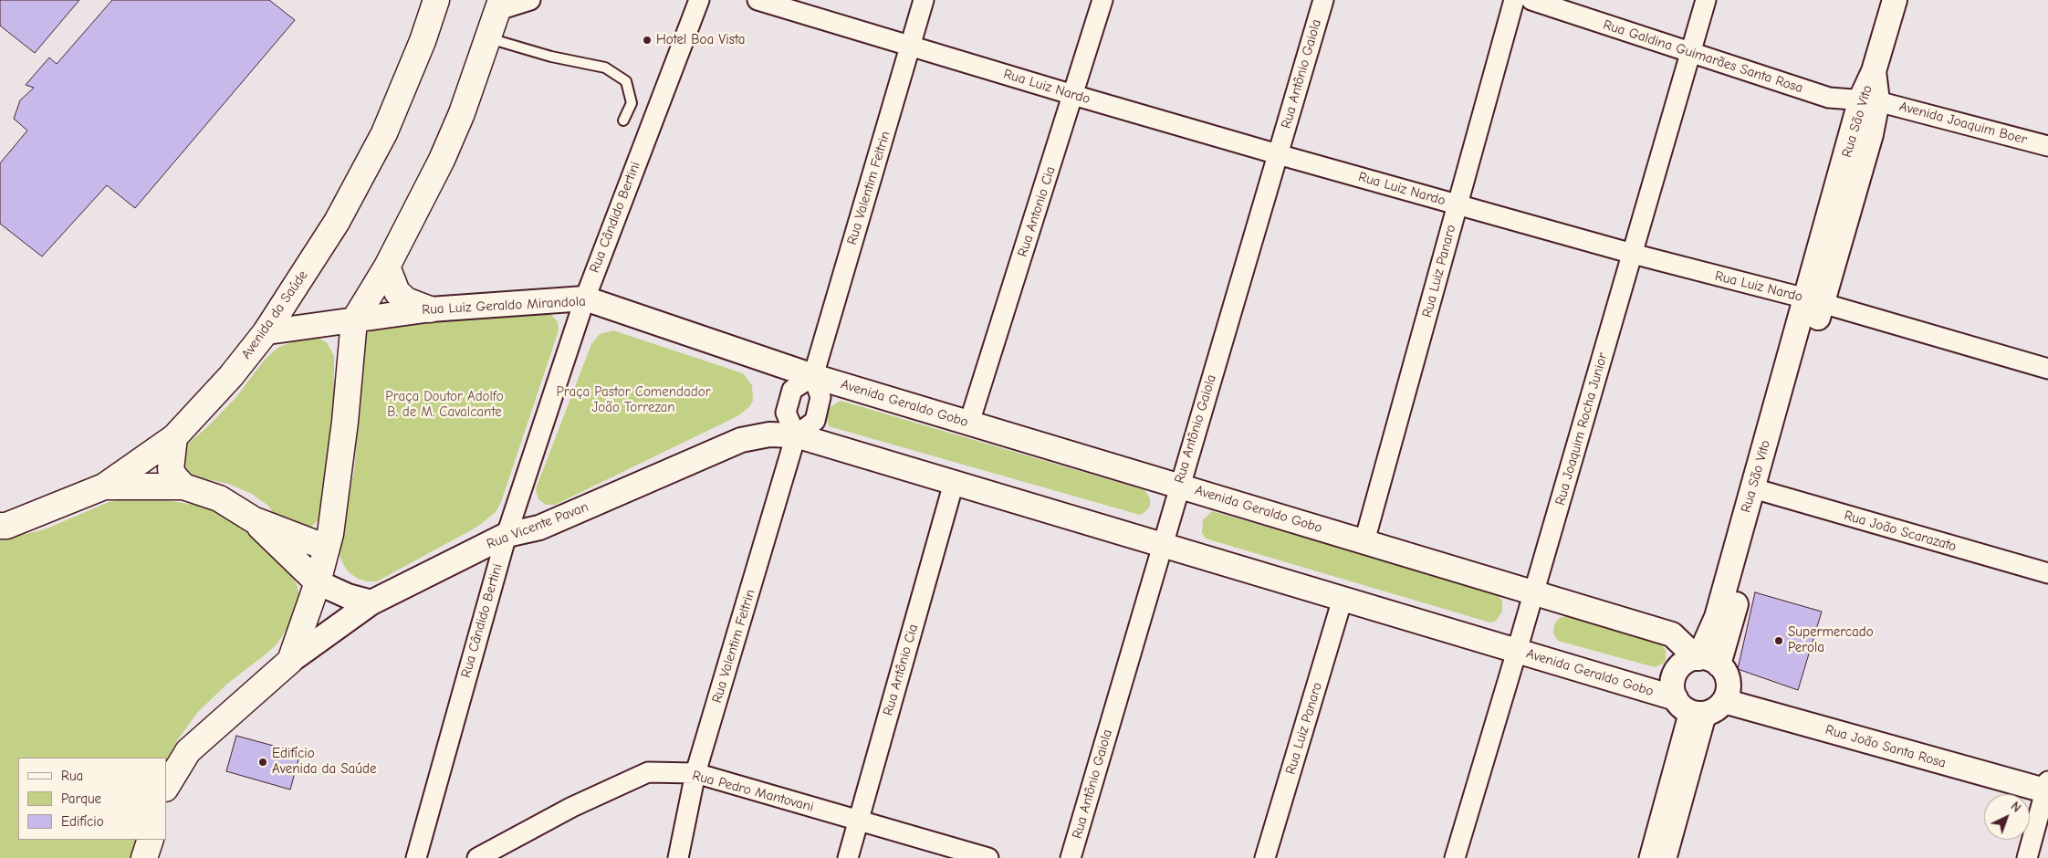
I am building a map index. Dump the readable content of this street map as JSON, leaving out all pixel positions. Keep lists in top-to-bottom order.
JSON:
{
  "streets": {
    "main road": ["Avenida da Saúde"],
    "street": [
      "Rua Galdina Guimarães Santa Rosa",
      "Rua Antônio Gaiola",
      "Rua Luiz Nardo",
      "Rua São Vito",
      "Avenida Joaquim Boer",
      "Rua Valentim Feltrin",
      "Rua Antonio Cia",
      "Rua Cândido Bertini",
      "Rua Luiz Panaro",
      "Rua Luiz Geraldo Mirandola",
      "Avenida Geraldo Gobo",
      "Rua Joaquim Rocha Junior",
      "Rua Vicente Pavan",
      "Rua João Scarazato",
      "Rua Antônio Cia",
      "Rua João Santa Rosa",
      "Rua Pedro Mantovani"
    ]
  },
  "crossings": [
    ["Rua Galdina Guimarães Santa Rosa", "Rua São Vito"],
    ["Rua Galdina Guimarães Santa Rosa", "Avenida Joaquim Boer"],
    ["Rua Galdina Guimarães Santa Rosa", "Rua Joaquim Rocha Junior"],
    ["Rua Antônio Gaiola", "Rua Luiz Nardo"],
    ["Rua Antônio Gaiola", "Avenida Geraldo Gobo"],
    ["Rua Luiz Nardo", "Rua São Vito"],
    ["Rua Luiz Nardo", "Rua Valentim Feltrin"],
    ["Rua Luiz Nardo", "Rua Antonio Cia"],
    ["Rua Luiz Nardo", "Rua Luiz Panaro"],
    ["Rua Luiz Nardo", "Rua Joaquim Rocha Junior"],
    ["Rua São Vito", "Avenida Joaquim Boer"],
    ["Rua São Vito", "Avenida Geraldo Gobo"],
    ["Rua São Vito", "Rua João Scarazato"],
    ["Rua Valentim Feltrin", "Rua Luiz Geraldo Mirandola"],
    ["Rua Valentim Feltrin", "Avenida Geraldo Gobo"],
    ["Rua Valentim Feltrin", "Rua Vicente Pavan"],
    ["Rua Valentim Feltrin", "Rua Pedro Mantovani"],
    ["Rua Antonio Cia", "Avenida Geraldo Gobo"],
    ["Rua Cândido Bertini", "Rua Luiz Geraldo Mirandola"],
    ["Rua Cândido Bertini", "Rua Vicente Pavan"],
    ["Rua Luiz Panaro", "Avenida Geraldo Gobo"],
    ["Rua Luiz Geraldo Mirandola", "Avenida da Saúde"],
    ["Rua Luiz Geraldo Mirandola", "Avenida Geraldo Gobo"],
    ["Avenida Geraldo Gobo", "Rua Joaquim Rocha Junior"],
    ["Avenida Geraldo Gobo", "Rua Vicente Pavan"],
    ["Avenida Geraldo Gobo", "Rua Antônio Cia"],
    ["Avenida Geraldo Gobo", "Rua João Santa Rosa"],
    ["Rua Antônio Cia", "Rua Pedro Mantovani"]
  ],
  "parks": ["Praça Pastor Comendador João Torrezan", "Praça Doutor Adolfo B. de M. Cavalcante"],
  "places": ["Hotel Boa Vista", "Supermercado Perola", "Edifício Avenida da Saúde"],
  "legend": ["Rua", "Parque", "Edifício"],
  "north": "top right"
}
